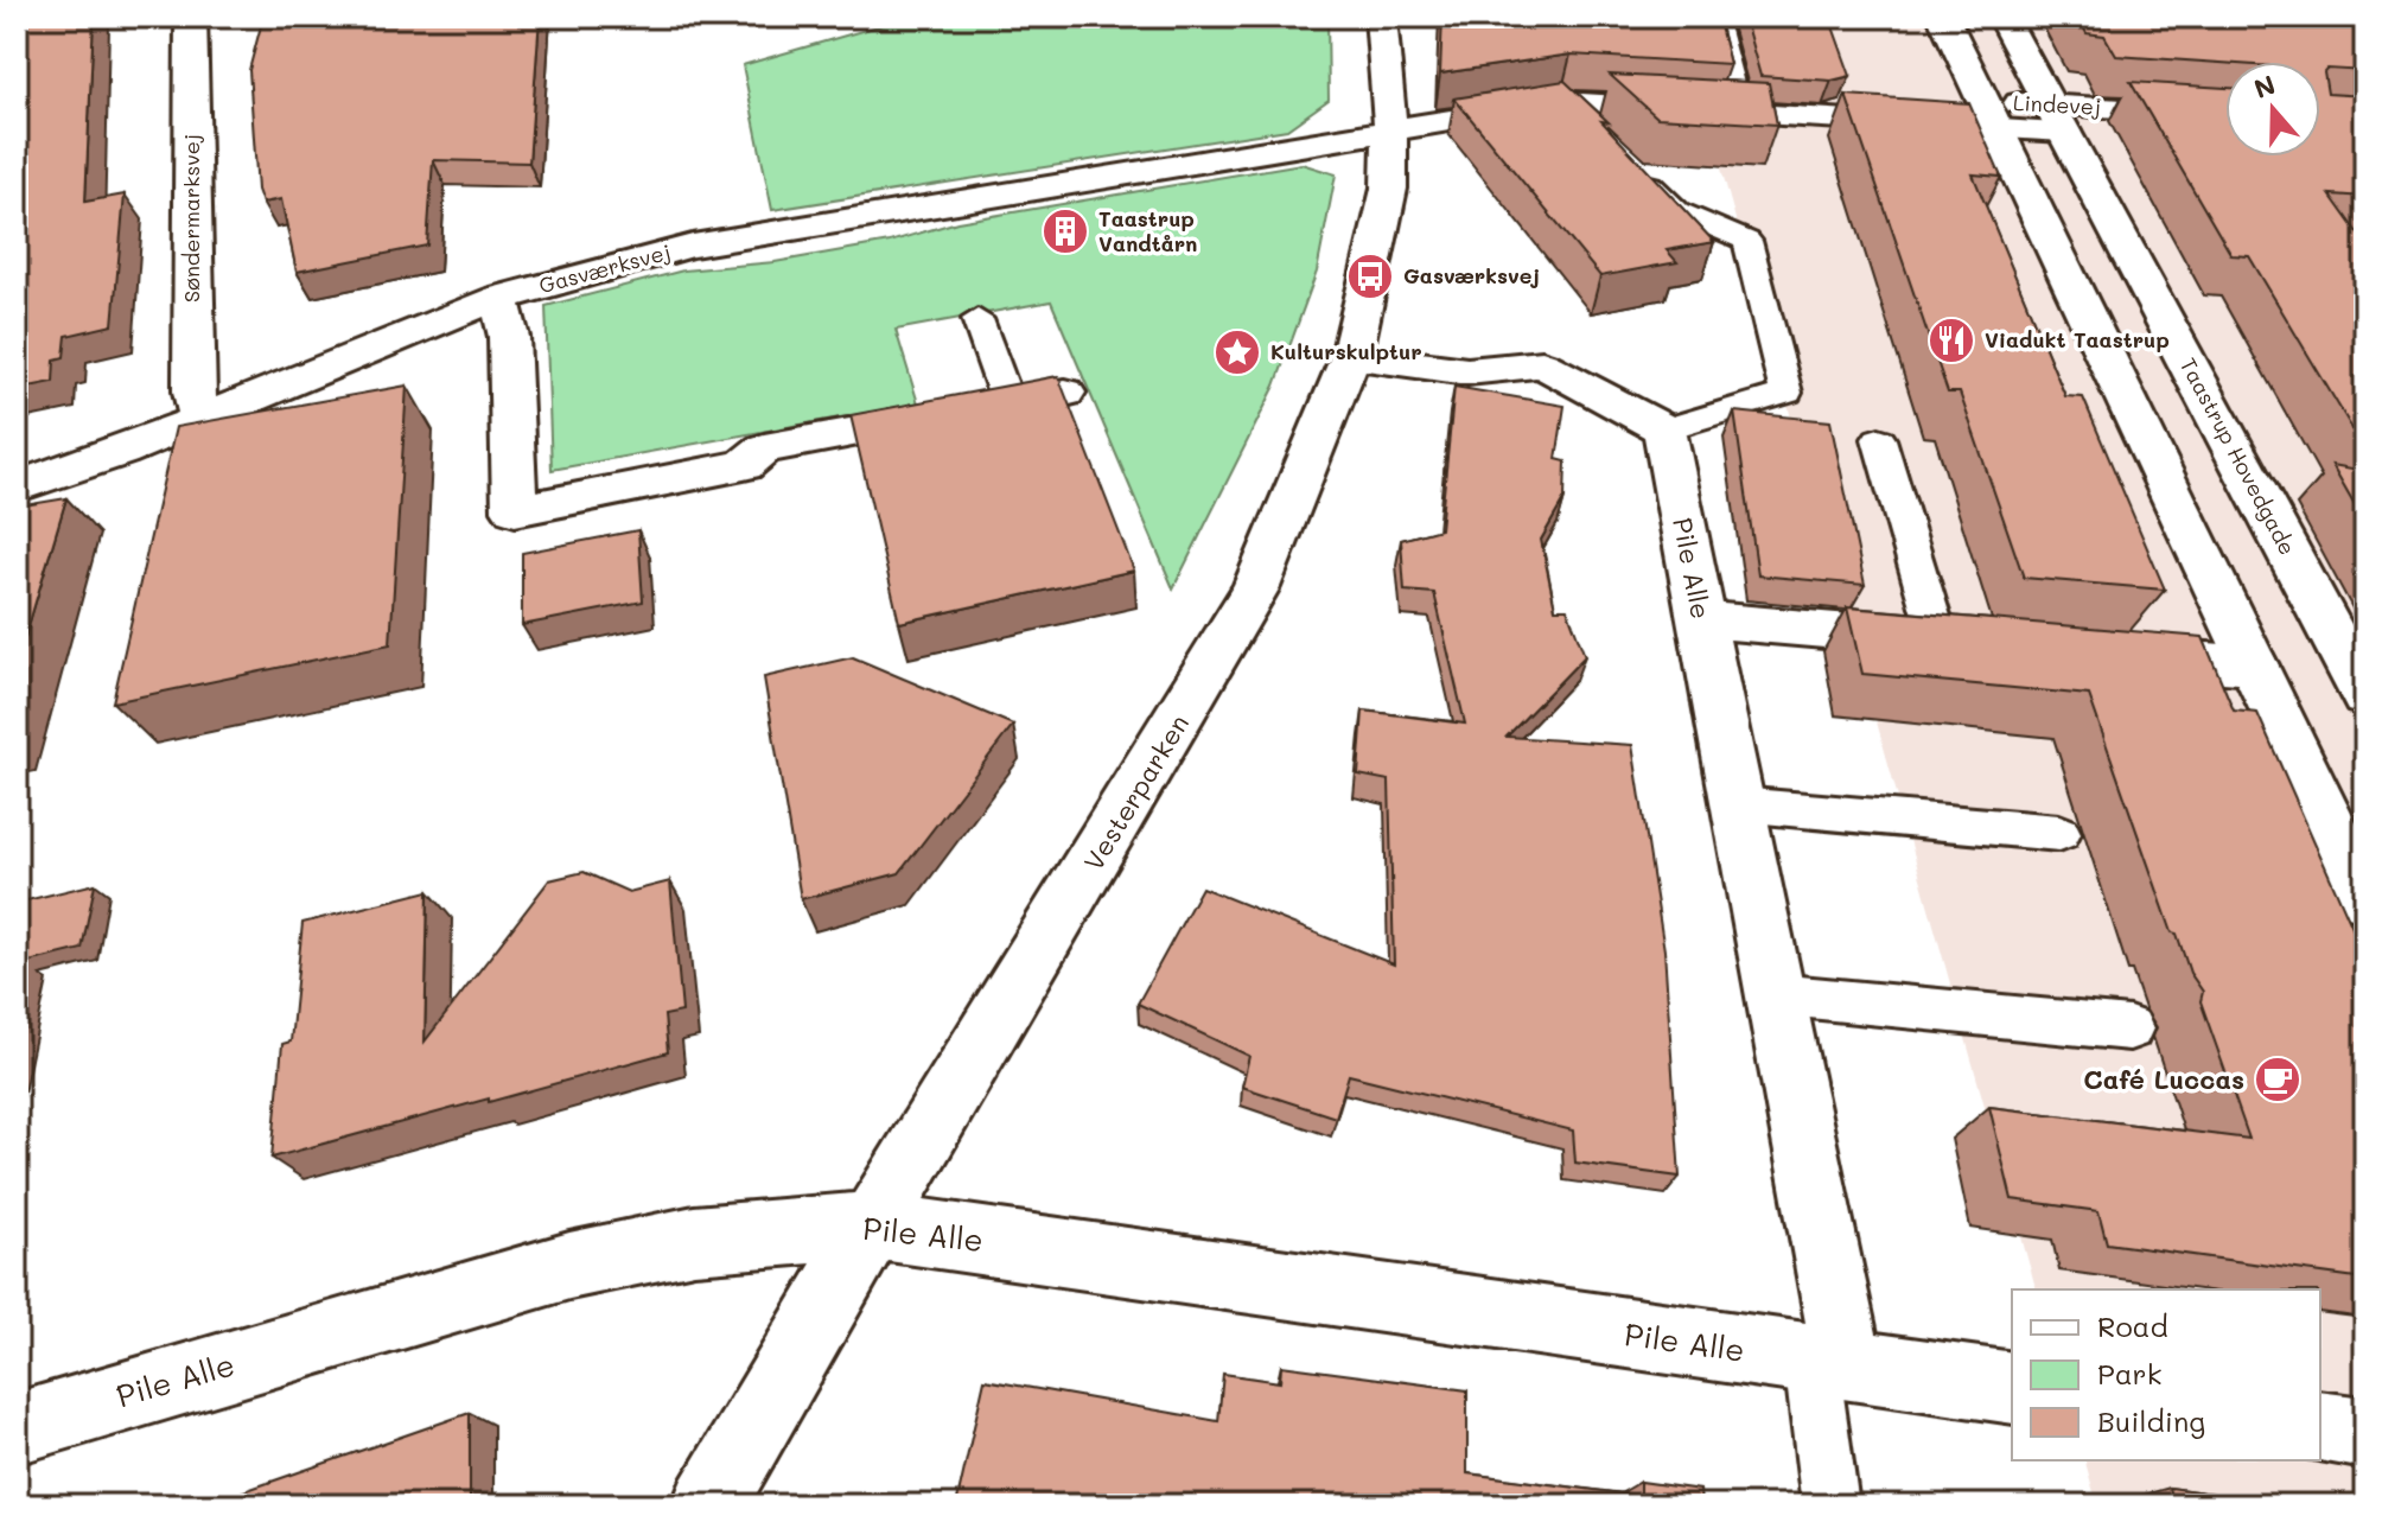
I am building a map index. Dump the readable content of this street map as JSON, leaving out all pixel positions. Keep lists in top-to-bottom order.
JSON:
{
  "streets": {
    "street": [
      "Lindevej",
      "Søndermarksvej",
      "Gasværksvej",
      "Taastrup Hovedgade",
      "Pile Alle",
      "Vesterparken"
    ]
  },
  "crossings": [
    ["Lindevej", "Gasværksvej"],
    ["Lindevej", "Taastrup Hovedgade"],
    ["Søndermarksvej", "Gasværksvej"],
    ["Gasværksvej", "Taastrup Hovedgade"],
    ["Gasværksvej", "Vesterparken"],
    ["Pile Alle", "Vesterparken"]
  ],
  "places": {
    "building": ["Taastrup Vandtårn"],
    "bus stop": ["Gasværksvej"],
    "restaurant": ["Viadukt Taastrup"],
    "place": ["Kulturskulptur"],
    "cafe": ["Café Luccas"]
  },
  "legend": ["Road", "Park", "Building"],
  "north": "top"
}
